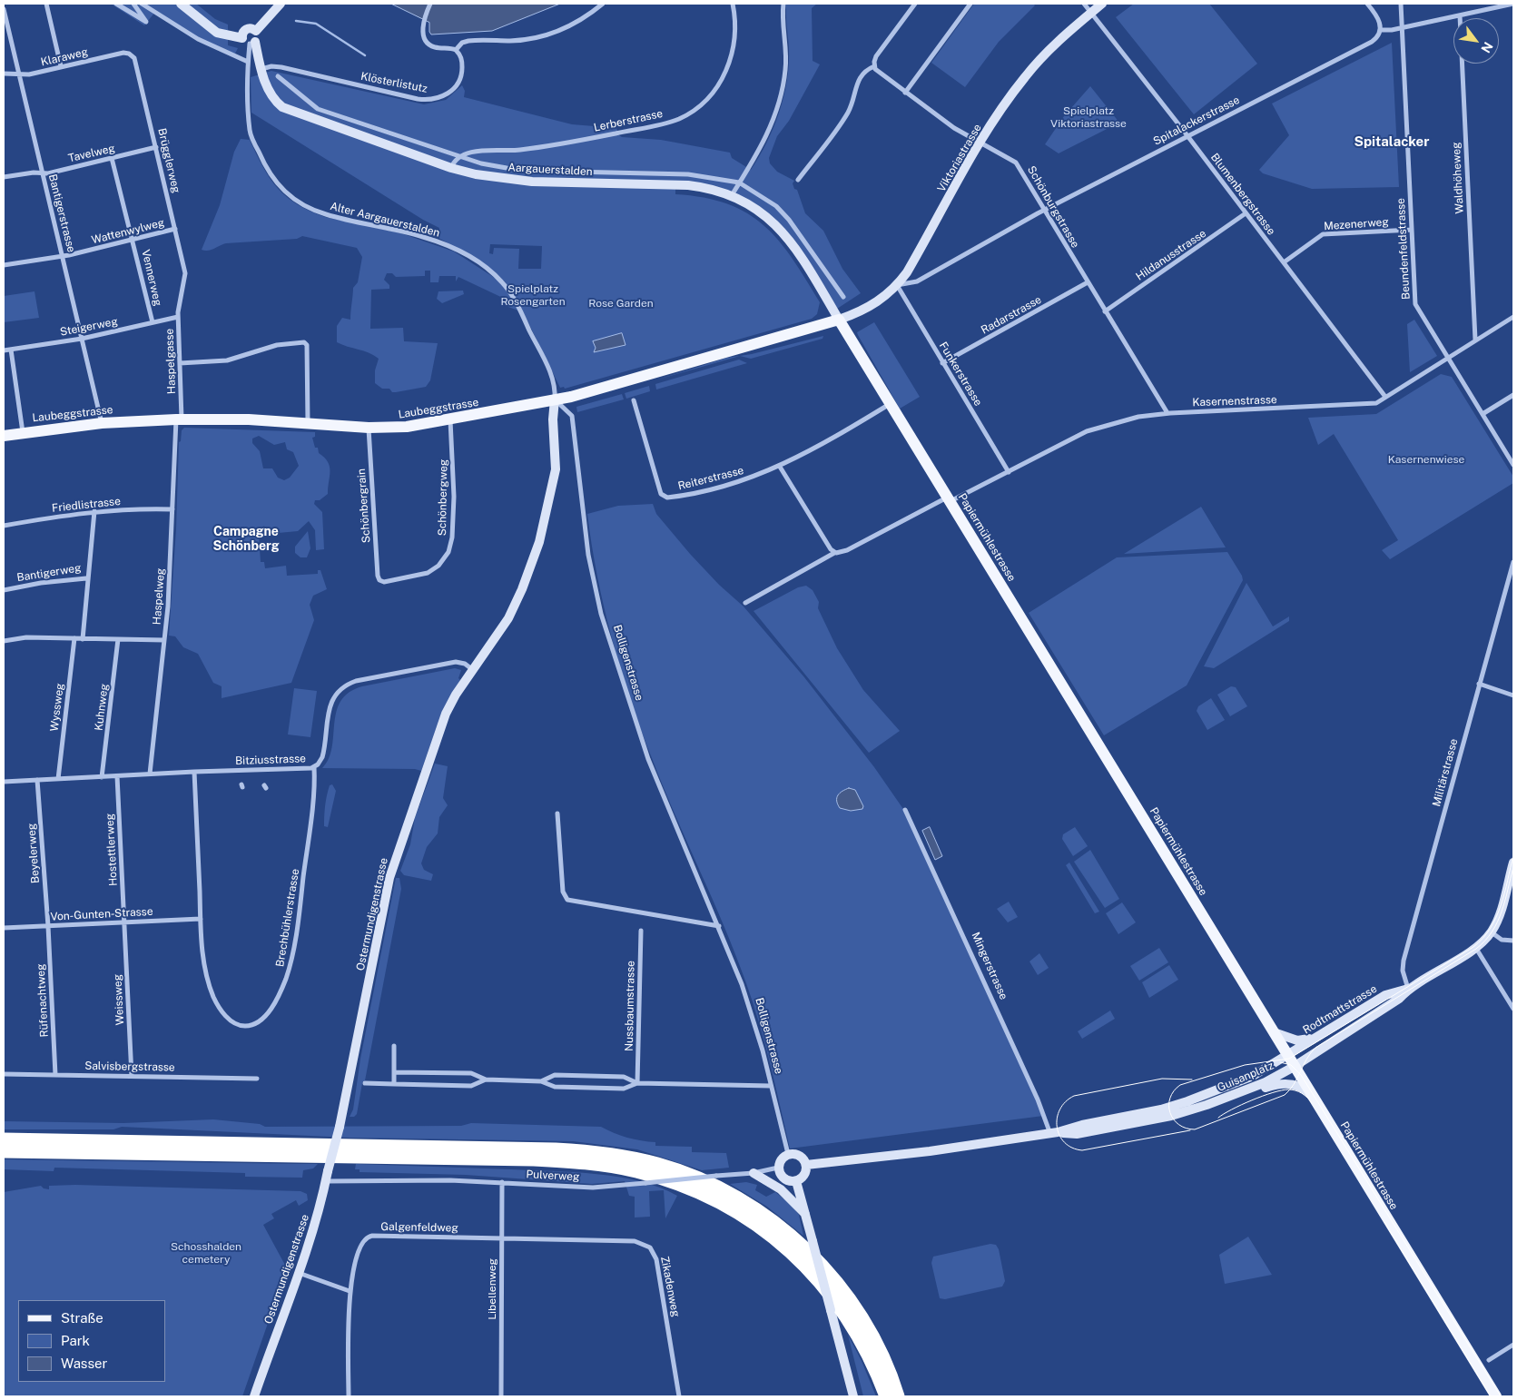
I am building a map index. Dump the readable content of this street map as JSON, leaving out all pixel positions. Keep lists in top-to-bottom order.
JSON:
{
  "streets": {
    "main road": [
      "Viktoriastrasse",
      "Aargauerstalden",
      "Laubeggstrasse",
      "Papiermühlestrasse",
      "Ostermundigenstrasse",
      "Rodtmattstrasse",
      "Guisanplatz"
    ],
    "street": [
      "Klaraweg",
      "Klösterlistutz",
      "Lerberstrasse",
      "Spitalackerstrasse",
      "Tavelweg",
      "Brügglerweg",
      "Waldhöheweg",
      "Blumenbergstrasse",
      "Schönburgstrasse",
      "Bantigerstrasse",
      "Alter Aargauerstalden",
      "Mezenerweg",
      "Wattenwylweg",
      "Beundenfeldstrasse",
      "Hildanusstrasse",
      "Vennerweg",
      "Radarstrasse",
      "Steigerweg",
      "Haspelgasse",
      "Funkerstrasse",
      "Kasernenstrasse",
      "Reiterstrasse",
      "Schönbergweg",
      "Friedlistrasse",
      "Schönbergrain",
      "Bantigerweg",
      "Haspelweg",
      "Bolligenstrasse",
      "Wyssweg",
      "Kuhnweg",
      "Bitziusstrasse",
      "Militärstrasse",
      "Hostettlerweg",
      "Beyelerweg",
      "Von-Gunten-Strasse",
      "Brechbühlerstrasse",
      "Mingerstrasse",
      "Weissweg",
      "Rüfenachtweg",
      "Nussbaumstrasse",
      "Salvisbergstrasse",
      "Pulverweg",
      "Galgenfeldweg",
      "Zikadenweg",
      "Libellenweg"
    ]
  },
  "crossings": [
    ["Klaraweg", "Brügglerweg"],
    ["Klaraweg", "Bantigerstrasse"],
    ["Klösterlistutz", "Aargauerstalden"],
    ["Lerberstrasse", "Aargauerstalden"],
    ["Spitalackerstrasse", "Viktoriastrasse"],
    ["Spitalackerstrasse", "Blumenbergstrasse"],
    ["Spitalackerstrasse", "Schönburgstrasse"],
    ["Spitalackerstrasse", "Funkerstrasse"],
    ["Tavelweg", "Brügglerweg"],
    ["Tavelweg", "Bantigerstrasse"],
    ["Tavelweg", "Vennerweg"],
    ["Viktoriastrasse", "Aargauerstalden"],
    ["Viktoriastrasse", "Blumenbergstrasse"],
    ["Viktoriastrasse", "Schönburgstrasse"],
    ["Viktoriastrasse", "Funkerstrasse"],
    ["Viktoriastrasse", "Laubeggstrasse"],
    ["Viktoriastrasse", "Papiermühlestrasse"],
    ["Brügglerweg", "Wattenwylweg"],
    ["Brügglerweg", "Haspelgasse"],
    ["Aargauerstalden", "Alter Aargauerstalden"],
    ["Aargauerstalden", "Laubeggstrasse"],
    ["Aargauerstalden", "Papiermühlestrasse"],
    ["Waldhöheweg", "Kasernenstrasse"],
    ["Blumenbergstrasse", "Mezenerweg"],
    ["Blumenbergstrasse", "Hildanusstrasse"],
    ["Blumenbergstrasse", "Kasernenstrasse"],
    ["Schönburgstrasse", "Hildanusstrasse"],
    ["Schönburgstrasse", "Radarstrasse"],
    ["Schönburgstrasse", "Kasernenstrasse"],
    ["Bantigerstrasse", "Wattenwylweg"],
    ["Bantigerstrasse", "Steigerweg"],
    ["Bantigerstrasse", "Laubeggstrasse"],
    ["Alter Aargauerstalden", "Laubeggstrasse"],
    ["Alter Aargauerstalden", "Bolligenstrasse"],
    ["Alter Aargauerstalden", "Ostermundigenstrasse"],
    ["Mezenerweg", "Beundenfeldstrasse"],
    ["Wattenwylweg", "Vennerweg"],
    ["Beundenfeldstrasse", "Kasernenstrasse"],
    ["Vennerweg", "Steigerweg"],
    ["Radarstrasse", "Funkerstrasse"],
    ["Steigerweg", "Haspelgasse"],
    ["Haspelgasse", "Laubeggstrasse"],
    ["Haspelgasse", "Haspelweg"],
    ["Funkerstrasse", "Kasernenstrasse"],
    ["Kasernenstrasse", "Papiermühlestrasse"],
    ["Laubeggstrasse", "Schönbergweg"],
    ["Laubeggstrasse", "Schönbergrain"],
    ["Laubeggstrasse", "Papiermühlestrasse"],
    ["Laubeggstrasse", "Haspelweg"],
    ["Laubeggstrasse", "Bolligenstrasse"],
    ["Laubeggstrasse", "Ostermundigenstrasse"],
    ["Reiterstrasse", "Papiermühlestrasse"],
    ["Schönbergweg", "Schönbergrain"],
    ["Friedlistrasse", "Bantigerweg"],
    ["Friedlistrasse", "Haspelweg"],
    ["Papiermühlestrasse", "Rodtmattstrasse"],
    ["Papiermühlestrasse", "Guisanplatz"],
    ["Haspelweg", "Bitziusstrasse"],
    ["Bolligenstrasse", "Ostermundigenstrasse"],
    ["Bolligenstrasse", "Pulverweg"],
    ["Wyssweg", "Bitziusstrasse"],
    ["Kuhnweg", "Bitziusstrasse"],
    ["Bitziusstrasse", "Hostettlerweg"],
    ["Bitziusstrasse", "Beyelerweg"],
    ["Bitziusstrasse", "Ostermundigenstrasse"],
    ["Bitziusstrasse", "Brechbühlerstrasse"],
    ["Militärstrasse", "Rodtmattstrasse"],
    ["Hostettlerweg", "Von-Gunten-Strasse"],
    ["Hostettlerweg", "Weissweg"],
    ["Beyelerweg", "Von-Gunten-Strasse"],
    ["Beyelerweg", "Rüfenachtweg"],
    ["Von-Gunten-Strasse", "Brechbühlerstrasse"],
    ["Von-Gunten-Strasse", "Weissweg"],
    ["Von-Gunten-Strasse", "Rüfenachtweg"],
    ["Ostermundigenstrasse", "Pulverweg"],
    ["Weissweg", "Salvisbergstrasse"],
    ["Rüfenachtweg", "Salvisbergstrasse"],
    ["Rodtmattstrasse", "Guisanplatz"],
    ["Pulverweg", "Libellenweg"],
    ["Galgenfeldweg", "Zikadenweg"],
    ["Galgenfeldweg", "Libellenweg"],
    ["Zikadenweg", "Libellenweg"]
  ],
  "districts": ["Spitalacker", "Campagne Schönberg"],
  "parks": [
    "Spielplatz Viktoriastrasse",
    "Spielplatz Rosengarten",
    "Rose Garden",
    "Kasernenwiese",
    "Schosshalden cemetery"
  ],
  "legend": ["Straße", "Park", "Wasser"],
  "north": "bottom right"
}
